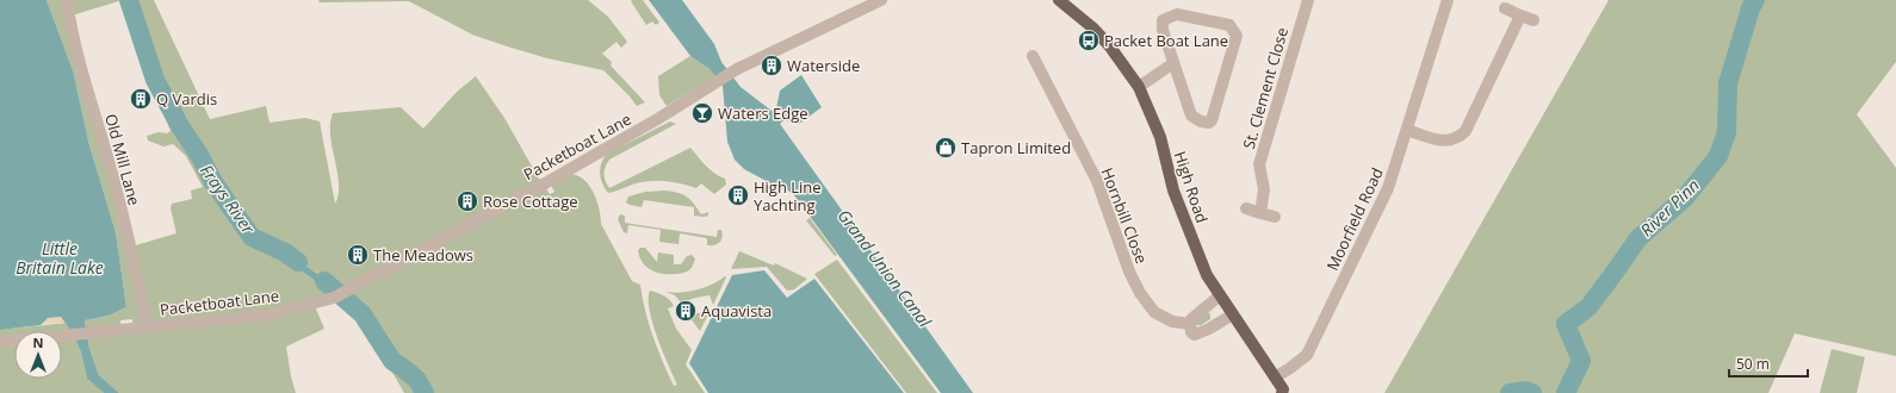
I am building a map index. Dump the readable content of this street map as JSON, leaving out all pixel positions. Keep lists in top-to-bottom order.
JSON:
{
  "streets": {
    "main road": ["High Road"],
    "street": [
      "St. Clement Close",
      "Packetboat Lane",
      "Old Mill Lane",
      "Hornbill Close",
      "Moorfield Road"
    ]
  },
  "crossings": [
    ["Packetboat Lane", "Old Mill Lane"],
    ["High Road", "Hornbill Close"],
    ["High Road", "Moorfield Road"]
  ],
  "water": [
    "Frays River",
    "River Pinn",
    "Little Britain Lake",
    "Grand Union Canal"
  ],
  "places": {
    "bus stop": ["Packet Boat Lane"],
    "building": [
      "Waterside",
      "Q Vardis",
      "High Line Yachting",
      "Rose Cottage",
      "The Meadows",
      "Aquavista"
    ],
    "bar": ["Waters Edge"],
    "shop": ["Tapron Limited"]
  },
  "scale_bar": "50 m",
  "north": "top"
}
